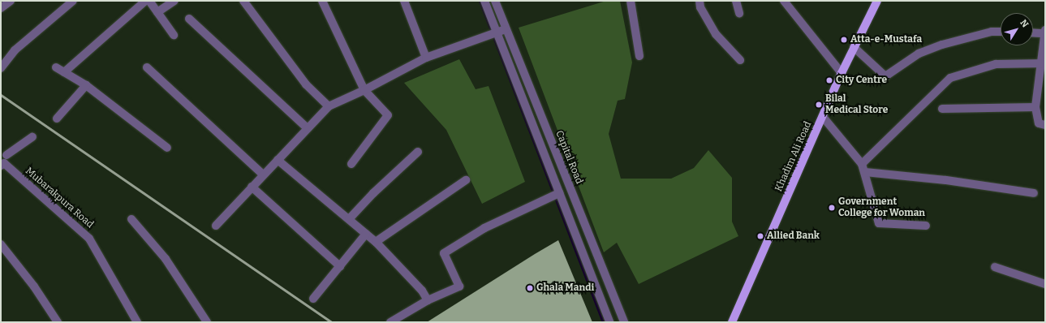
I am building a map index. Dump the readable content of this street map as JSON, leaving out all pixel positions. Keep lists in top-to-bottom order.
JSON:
{
  "streets": {
    "main road": ["Khadim Ali Road"],
    "street": ["Capital Road", "Mubarakpura Road"]
  },
  "places": [
    "Atta-e-Mustafa",
    "City Centre",
    "Bilal Medical Store",
    "Government College for Woman",
    "Allied Bank",
    "Ghala Mandi"
  ],
  "north": "top right"
}
